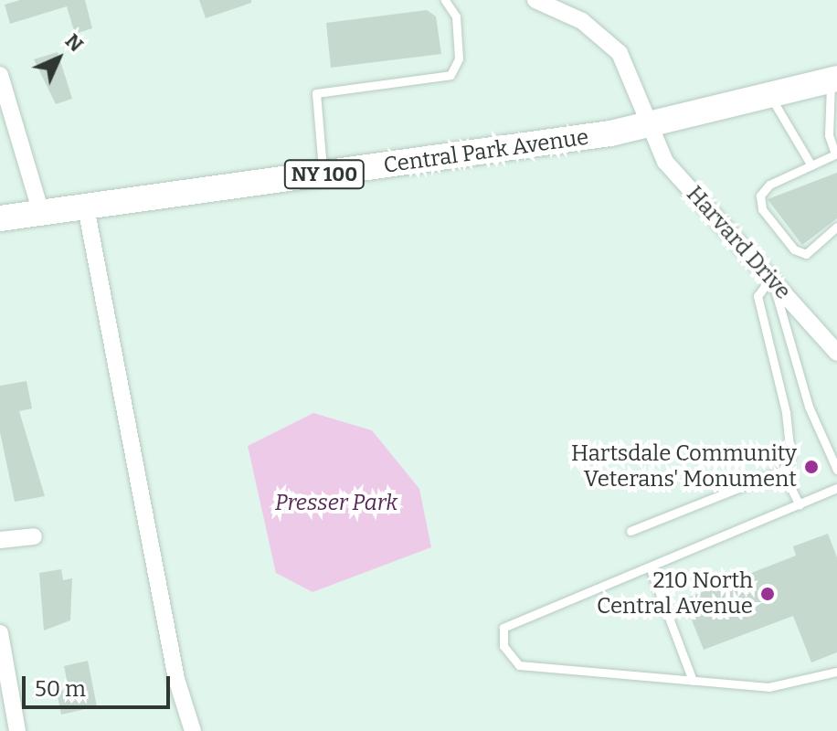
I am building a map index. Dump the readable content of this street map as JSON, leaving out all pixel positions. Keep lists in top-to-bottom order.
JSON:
{
  "streets": {
    "main road": ["Central Park Avenue", "NY 100"],
    "street": ["Harvard Drive"]
  },
  "crossings": [
    ["Central Park Avenue", "Harvard Drive"]
  ],
  "parks": ["Presser Park"],
  "places": ["Hartsdale Community Veterans' Monument", "210 North Central Avenue"],
  "scale_bar": "50 m",
  "north": "top right"
}
